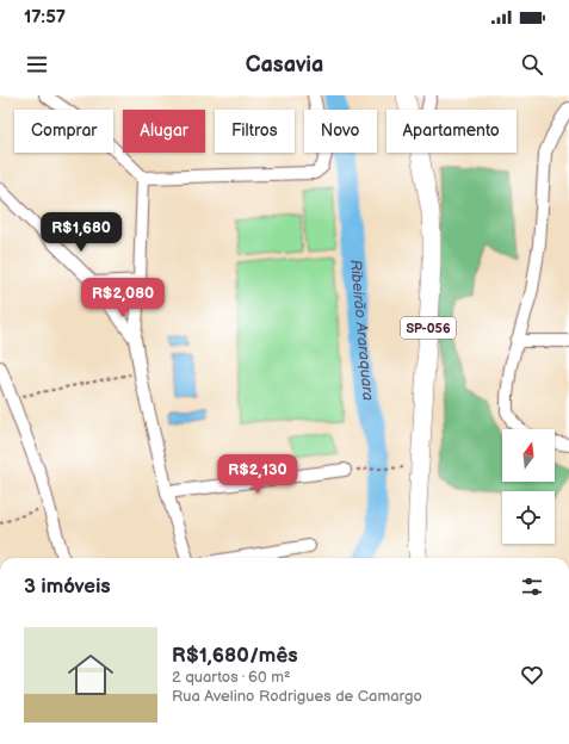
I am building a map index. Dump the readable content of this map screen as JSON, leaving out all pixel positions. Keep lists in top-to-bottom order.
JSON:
{
  "streets": {
    "main road": ["SP-056"]
  },
  "water": ["Ribeirão Araraquara"],
  "north": "top",
  "page": {
    "status": "17:57",
    "header": "Casavia",
    "chip": [
      "Comprar",
      "Alugar",
      "Filtros",
      "Novo",
      "Apartamento"
    ],
    "price": ["R$1,680", "R$2,080", "R$2,130"],
    "heading": "3 imóveis",
    "list": [
      {
        "name": "R$1,680/mês",
        "note": "2 quartos · 60 m² · Rua Avelino Rodrigues de Camargo"
      }
    ]
  }
}
